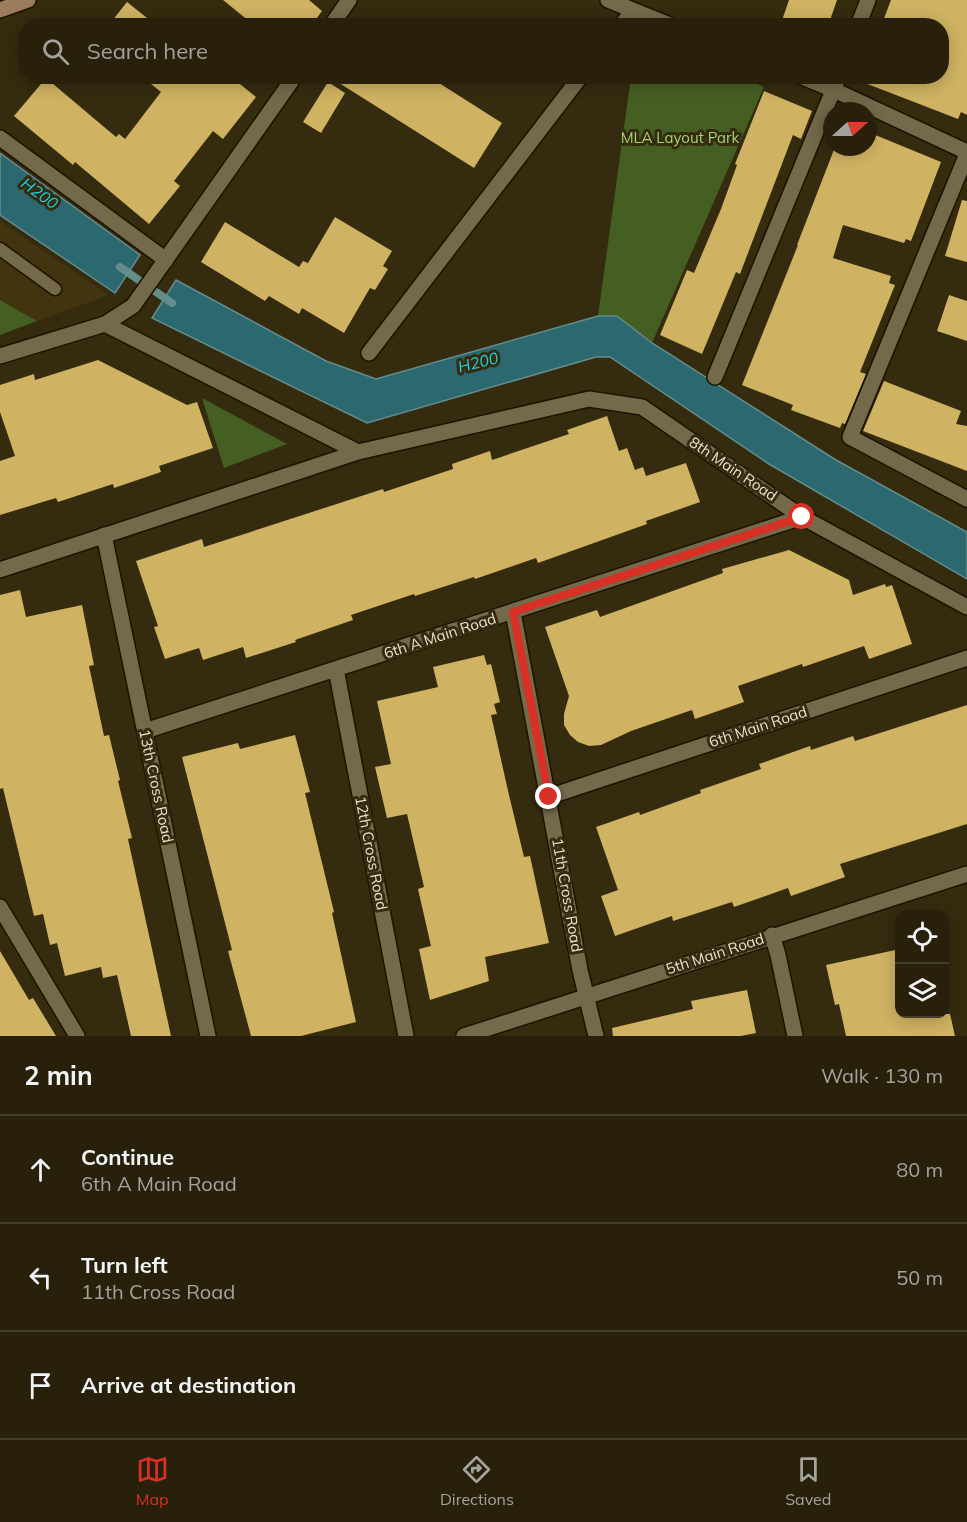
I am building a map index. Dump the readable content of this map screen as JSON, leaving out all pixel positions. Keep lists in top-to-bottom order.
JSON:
{
  "streets": {
    "street": [
      "8th Main Road",
      "6th A Main Road",
      "6th Main Road",
      "13th Cross Road",
      "12th Cross Road",
      "11th Cross Road",
      "5th Main Road"
    ]
  },
  "crossings": [
    ["8th Main Road", "6th A Main Road"],
    ["6th A Main Road", "13th Cross Road"],
    ["6th A Main Road", "12th Cross Road"],
    ["6th A Main Road", "11th Cross Road"],
    ["6th Main Road", "11th Cross Road"],
    ["11th Cross Road", "5th Main Road"]
  ],
  "water": ["H200"],
  "parks": ["MLA Layout Park"],
  "north": "right",
  "page": {
    "search": "Search here",
    "heading": ["2 min", "Walk · 130 m"],
    "list": [
      ["Continue", "6th A Main Road", "80 m"],
      ["Turn left", "11th Cross Road", "50 m"],
      "Arrive at destination"
    ],
    "nav": ["Map", "Directions", "Saved"]
  }
}
